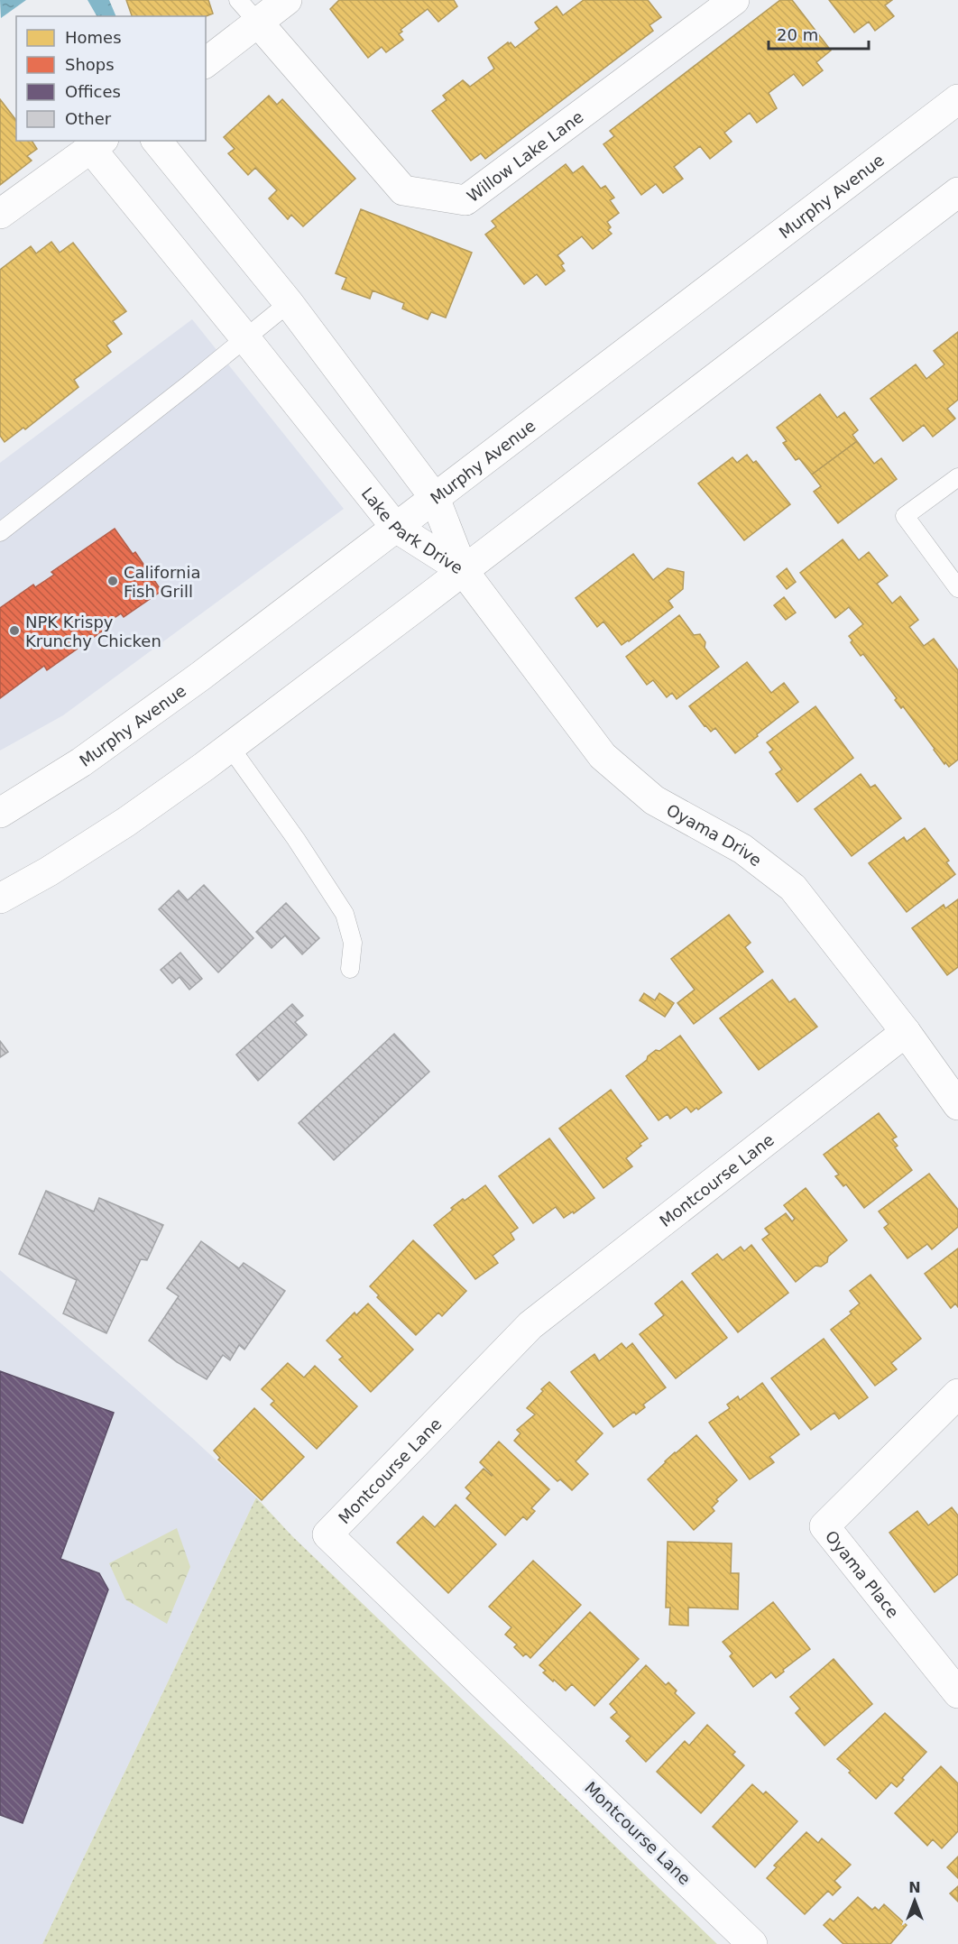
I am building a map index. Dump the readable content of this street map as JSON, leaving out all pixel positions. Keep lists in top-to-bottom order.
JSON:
{
  "streets": {
    "street": [
      "Willow Lake Lane",
      "Murphy Avenue",
      "Lake Park Drive",
      "Oyama Drive",
      "Montcourse Lane",
      "Oyama Place"
    ]
  },
  "crossings": [
    ["Murphy Avenue", "Lake Park Drive"],
    ["Lake Park Drive", "Oyama Drive"],
    ["Oyama Drive", "Montcourse Lane"]
  ],
  "places": ["California Fish Grill", "NPK Krispy Krunchy Chicken"],
  "legend": [
    "Homes",
    "Shops",
    "Offices",
    "Other"
  ],
  "scale_bar": "20 m",
  "north": "top"
}
